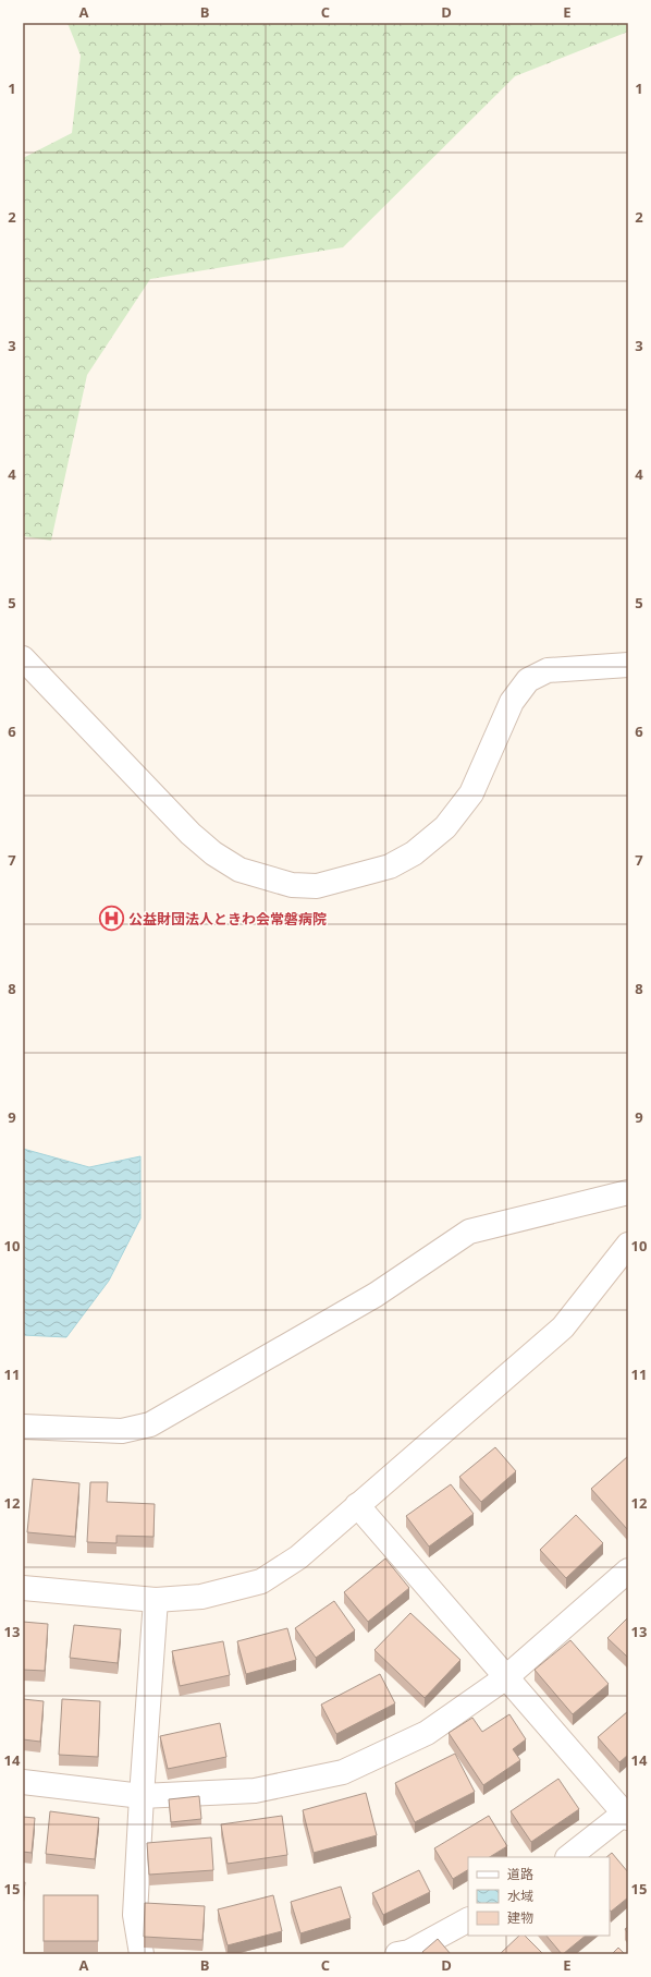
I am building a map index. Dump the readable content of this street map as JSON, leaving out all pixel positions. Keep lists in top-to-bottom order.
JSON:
{
  "places": {
    "hospital": ["公益財団法人ときわ会常磐病院"]
  },
  "legend": ["道路", "水域", "建物"],
  "grid": {
    "columns": [
      "A",
      "B",
      "C",
      "D",
      "E"
    ],
    "rows": [
      "1",
      "2",
      "3",
      "4",
      "5",
      "6",
      "7",
      "8",
      "9",
      "10",
      "11",
      "12",
      "13",
      "14",
      "15"
    ]
  }
}
